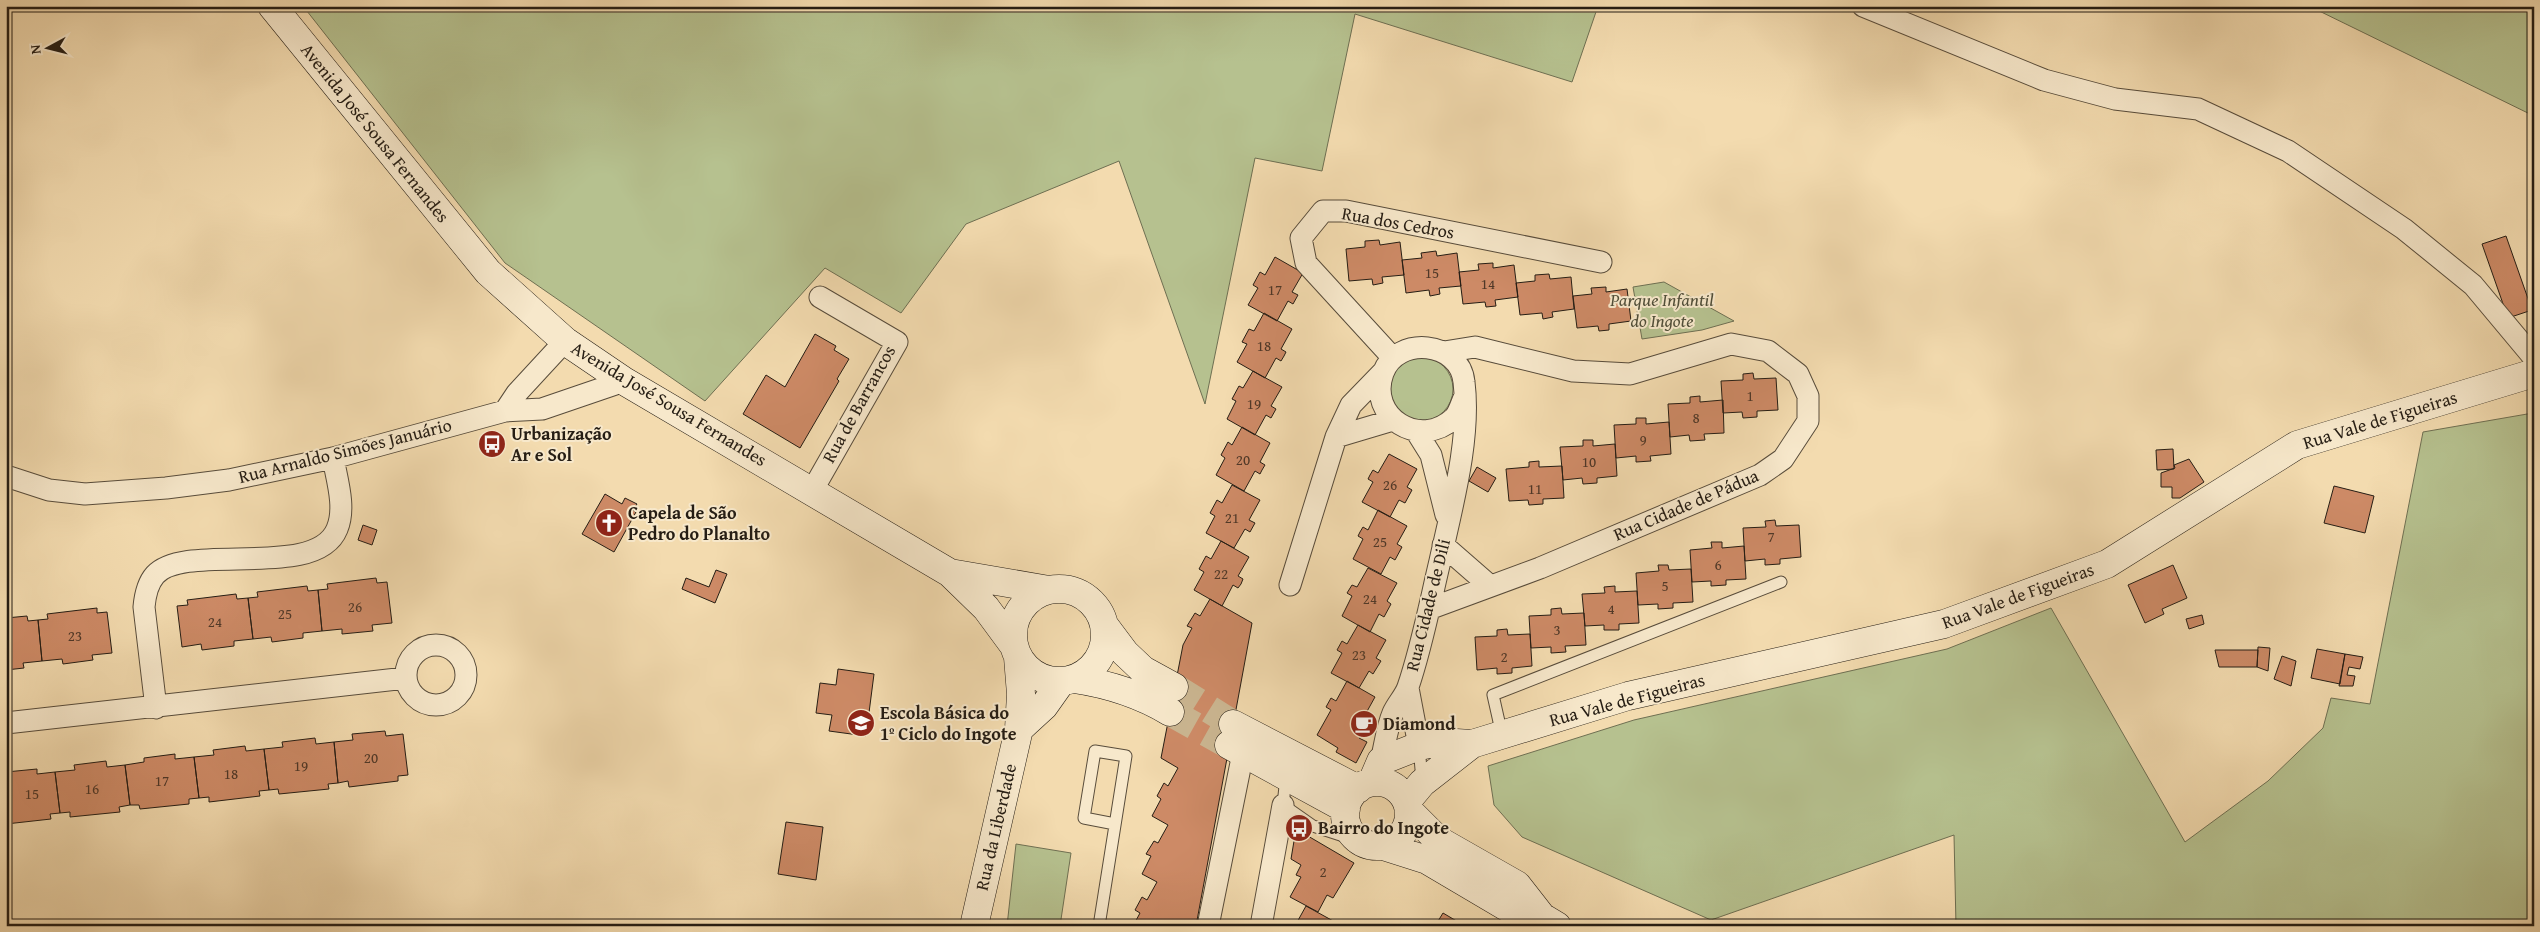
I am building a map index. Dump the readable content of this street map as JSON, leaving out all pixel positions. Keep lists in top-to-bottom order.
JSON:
{
  "streets": {
    "street": [
      "Avenida José Sousa Fernandes",
      "Rua dos Cedros",
      "Rua de Barrancos",
      "Rua Vale de Figueiras",
      "Rua Arnaldo Simões Januário",
      "Rua Cidade de Pádua",
      "Rua Cidade de Dili",
      "Rua da Liberdade"
    ]
  },
  "crossings": [
    ["Avenida José Sousa Fernandes", "Rua de Barrancos"],
    ["Avenida José Sousa Fernandes", "Rua Arnaldo Simões Januário"],
    ["Avenida José Sousa Fernandes", "Rua da Liberdade"],
    ["Rua dos Cedros", "Rua Cidade de Pádua"],
    ["Rua dos Cedros", "Rua Cidade de Dili"],
    ["Rua Vale de Figueiras", "Rua Cidade de Dili"],
    ["Rua Cidade de Pádua", "Rua Cidade de Dili"]
  ],
  "parks": ["Parque Infantil do Ingote"],
  "places": {
    "bus stop": ["Urbanização Ar e Sol", "Bairro do Ingote"],
    "church": ["Capela de São Pedro do Planalto"],
    "school or university": ["Escola Básica do 1º Ciclo do Ingote"],
    "cafe": ["Diamond"]
  },
  "house_numbers": [
    "15",
    "14",
    "17",
    "18",
    "1",
    "19",
    "8",
    "9",
    "20",
    "10",
    "26",
    "11",
    "21",
    "7",
    "25",
    "6",
    "22",
    "5",
    "24",
    "26",
    "4",
    "25",
    "24",
    "3",
    "23",
    "23",
    "2",
    "20",
    "19",
    "18",
    "17",
    "16",
    "15",
    "2"
  ],
  "north": "left"
}
